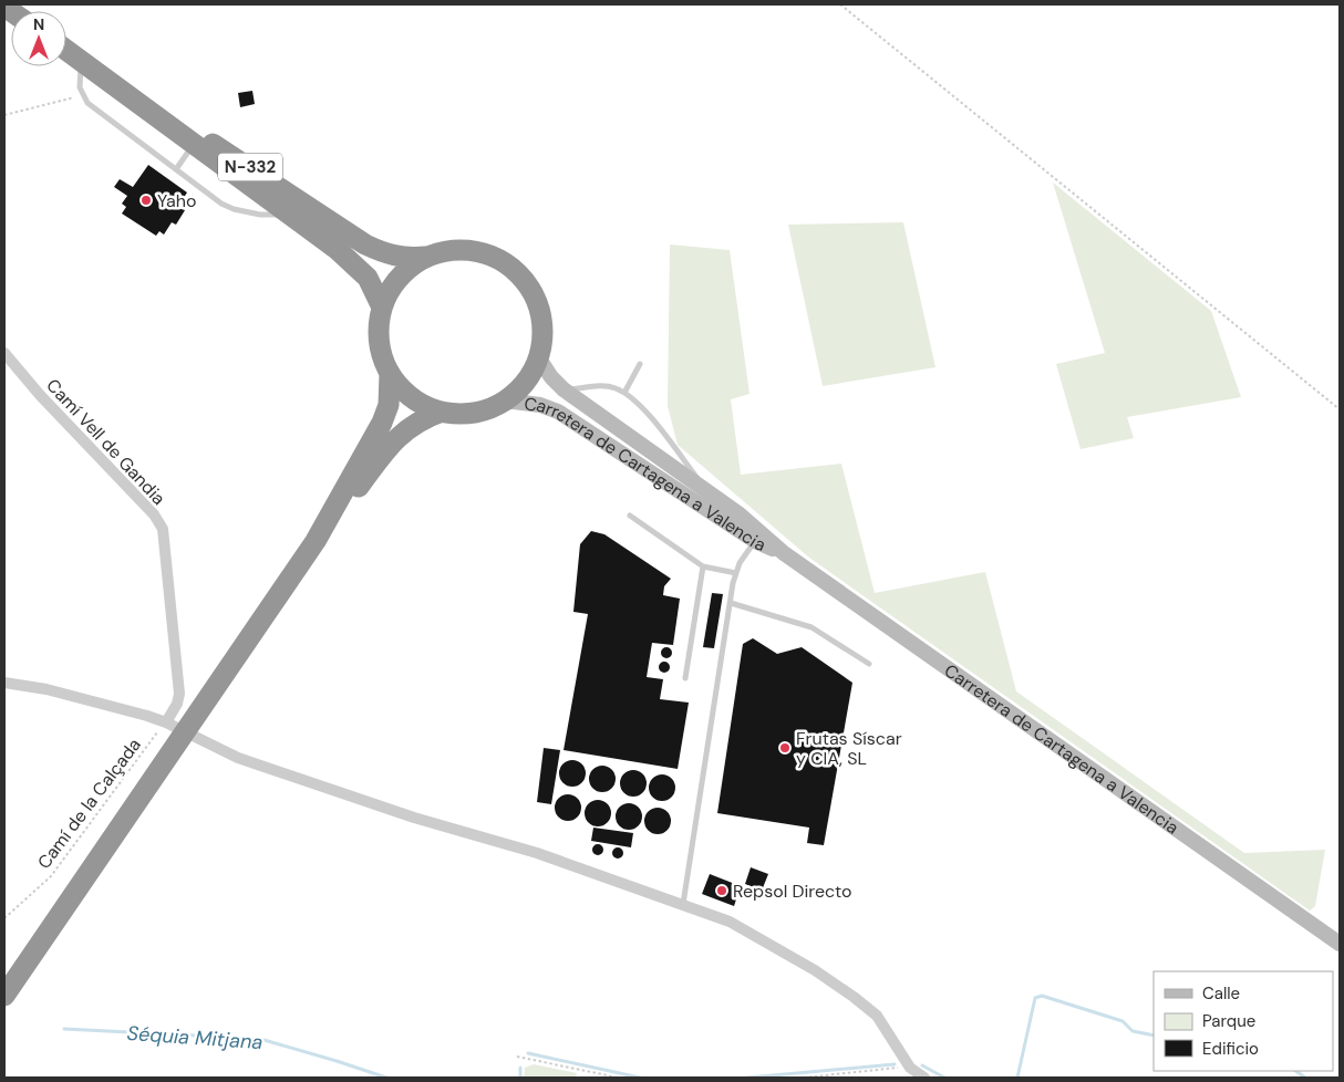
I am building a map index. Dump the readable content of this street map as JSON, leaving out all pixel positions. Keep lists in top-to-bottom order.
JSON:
{
  "streets": {
    "highway": ["N-332"],
    "main road": ["Carretera de Cartagena a Valencia"],
    "street": ["Camí Vell de Gandia"],
    "path": ["Camí de la Calçada"]
  },
  "crossings": [
    ["N-332", "Carretera de Cartagena a Valencia"],
    ["Camí Vell de Gandia", "Camí de la Calçada"]
  ],
  "water": ["Séquia Mitjana"],
  "places": ["Yaho", "Frutas Síscar y CIA, SL", "Repsol Directo"],
  "legend": ["Calle", "Parque", "Edificio"],
  "north": "top"
}
